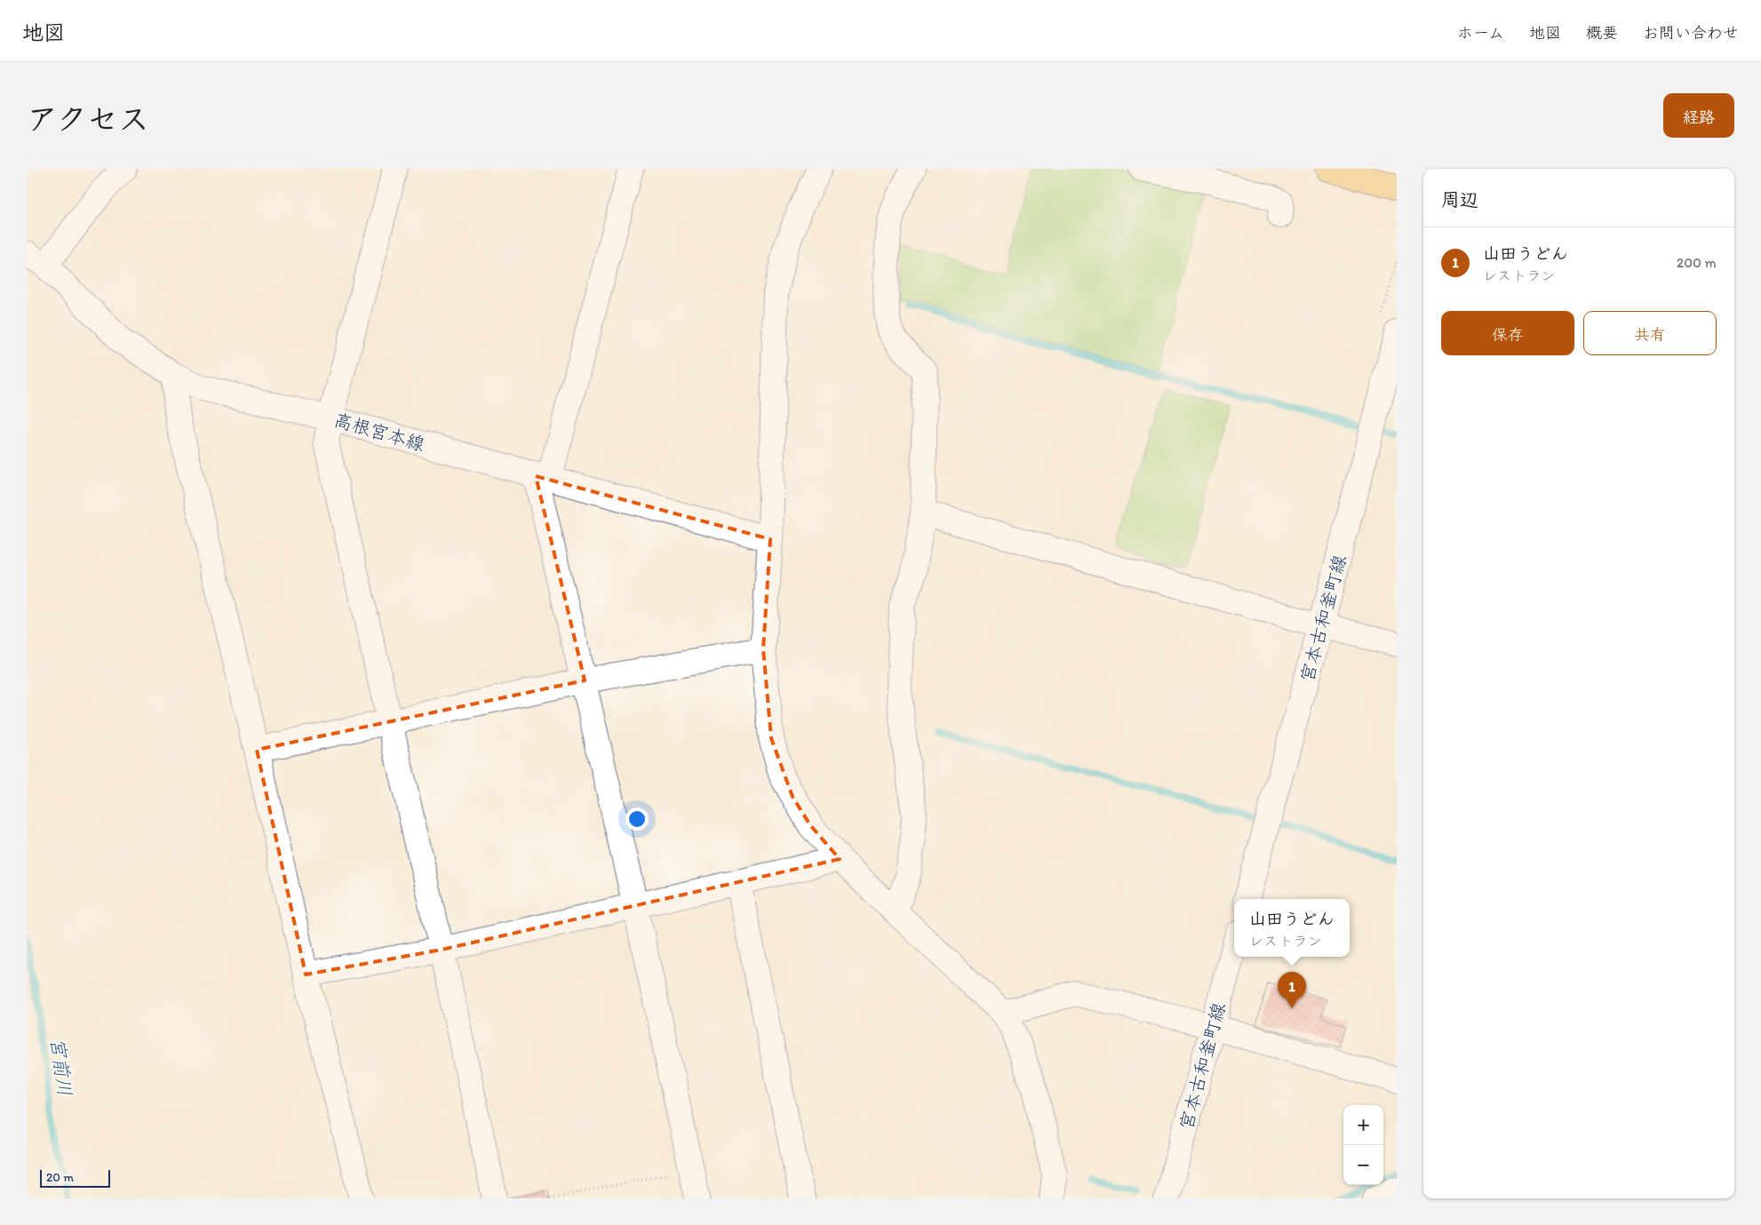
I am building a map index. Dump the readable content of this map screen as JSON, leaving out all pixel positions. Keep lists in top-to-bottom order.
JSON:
{
  "streets": {
    "street": ["高根宮本線", "宮本古和釜町線"]
  },
  "water": ["宮前川"],
  "scale_bar": "20 m",
  "page": {
    "header": "地図",
    "nav": [
      "ホーム",
      "地図",
      "概要",
      "お問い合わせ"
    ],
    "title": "アクセス",
    "buttons": [
      "経路",
      ["保存", "共有"]
    ],
    "heading": "周辺",
    "list": [
      {
        "mark": "1",
        "name": "山田うどん",
        "note": "レストラン",
        "value": "200 m"
      }
    ],
    "popup": ["山田うどん", "レストラン"],
    "pins": "1",
    "map_buttons": ["+", "−"],
    "scale": "20 m"
  }
}
